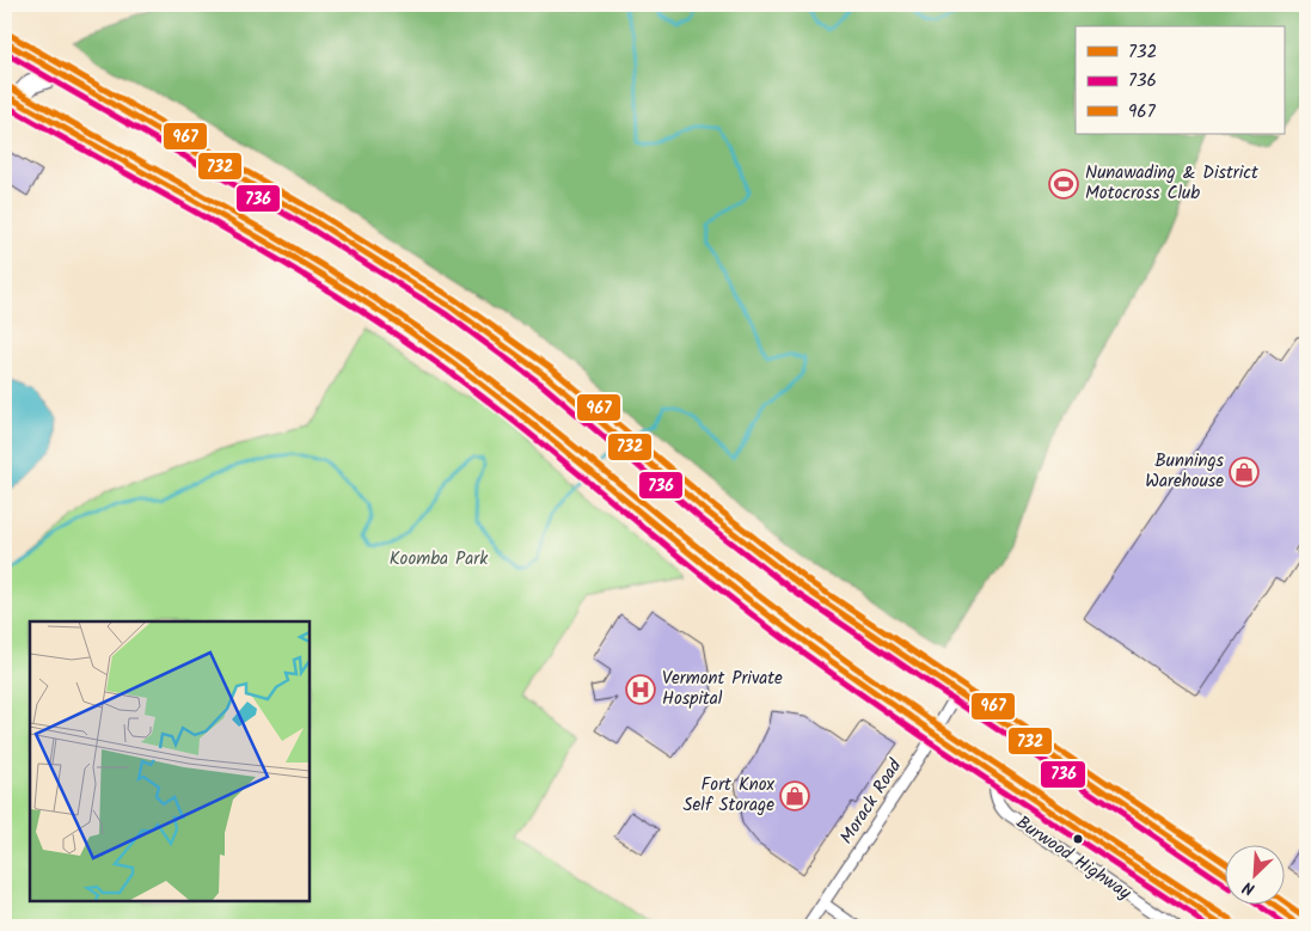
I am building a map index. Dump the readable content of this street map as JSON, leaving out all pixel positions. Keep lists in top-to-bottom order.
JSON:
{
  "streets": {
    "highway": ["Burwood Highway"],
    "street": ["Morack Road"]
  },
  "crossings": [
    ["Morack Road", "Burwood Highway"]
  ],
  "parks": ["Koomba Park"],
  "places": {
    "sports": ["Nunawading & District Motocross Club"],
    "shop": ["Bunnings Warehouse", "Fort Knox Self Storage"],
    "hospital": ["Vermont Private Hospital"]
  },
  "lines": ["transit line 967", "transit line 732", "transit line 736"],
  "legend": ["732", "736", "967"],
  "north": "bottom left"
}
